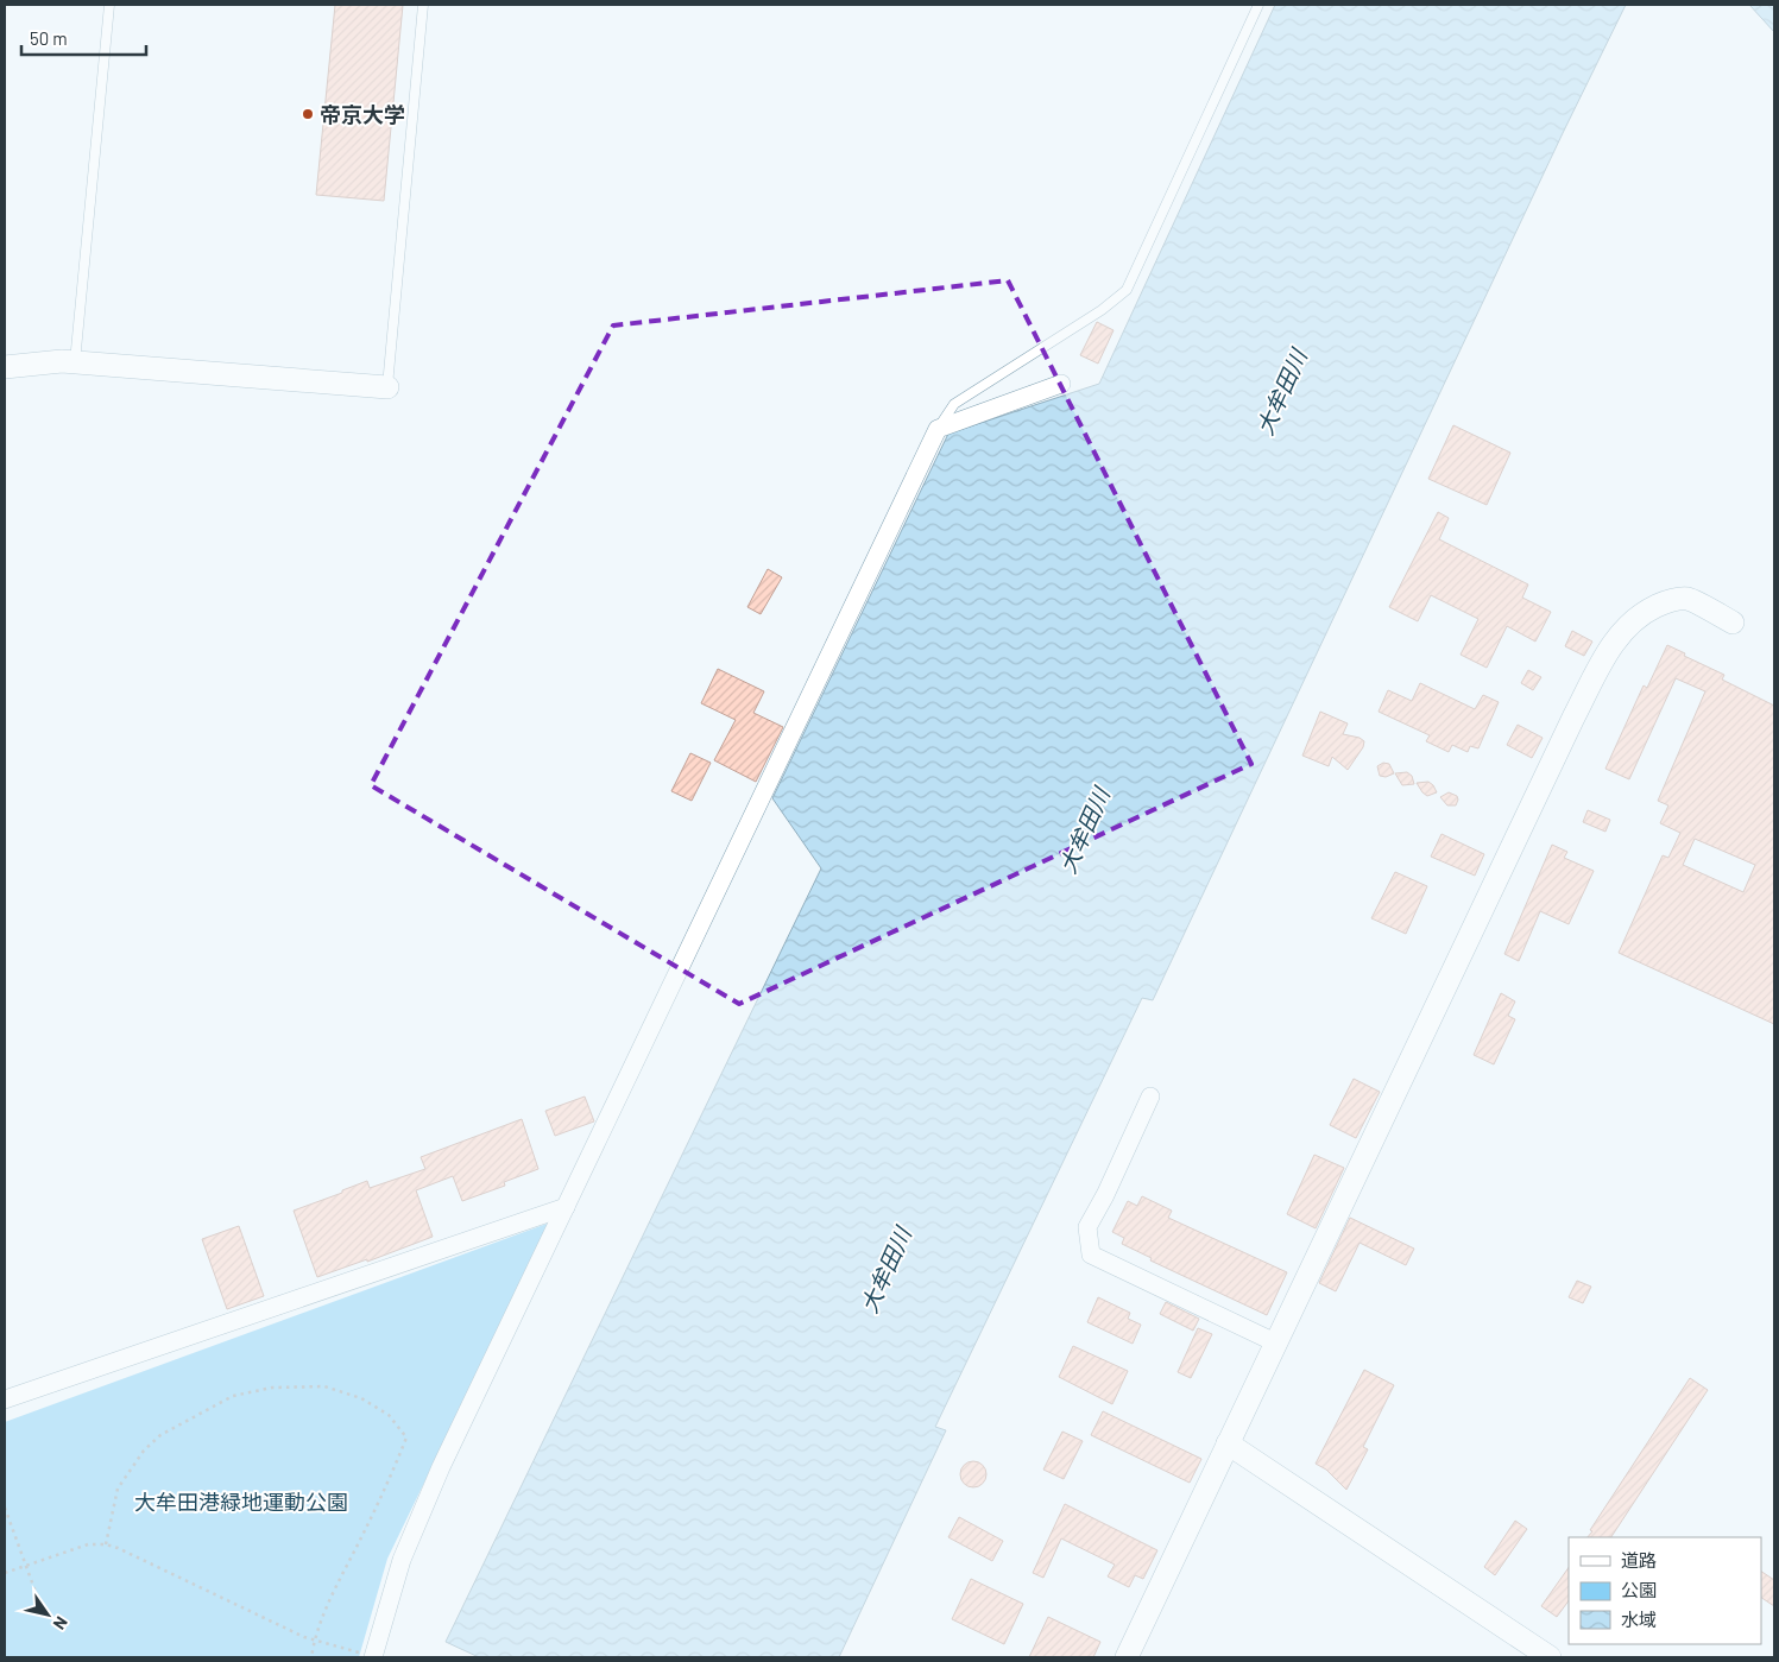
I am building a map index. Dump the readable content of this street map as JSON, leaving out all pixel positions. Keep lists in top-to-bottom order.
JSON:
{
  "water": ["大牟田川"],
  "parks": ["大牟田港緑地運動公園"],
  "places": ["帝京大学"],
  "legend": ["道路", "公園", "水域"],
  "scale_bar": "50 m",
  "north": "bottom right"
}
